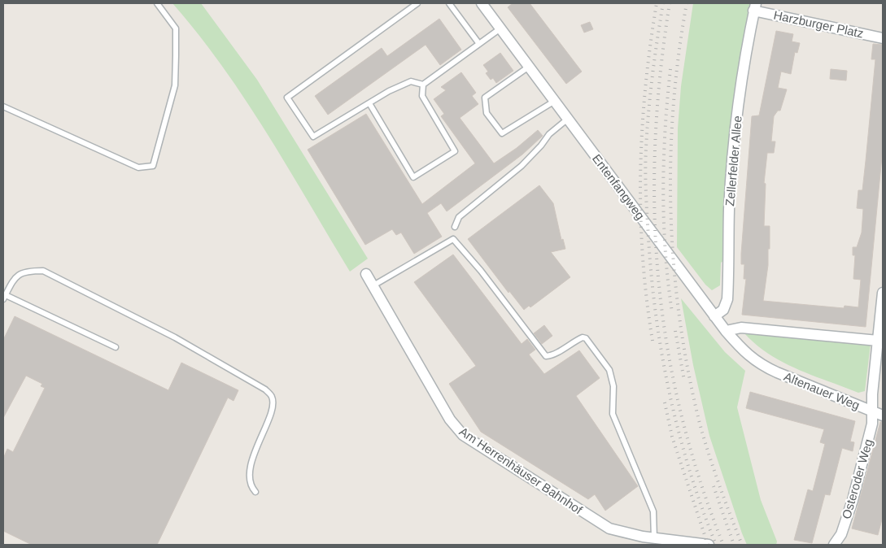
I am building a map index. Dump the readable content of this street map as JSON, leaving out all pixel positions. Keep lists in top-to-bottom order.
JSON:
{
  "streets": {
    "street": [
      "Harzburger Platz",
      "Zellerfelder Allee",
      "Entenfangweg",
      "Altenauer Weg",
      "Am Herrenhäuser Bahnhof",
      "Osteroder Weg"
    ]
  },
  "crossings": [
    ["Harzburger Platz", "Zellerfelder Allee"],
    ["Zellerfelder Allee", "Entenfangweg"],
    ["Entenfangweg", "Altenauer Weg"],
    ["Altenauer Weg", "Osteroder Weg"]
  ]
}
